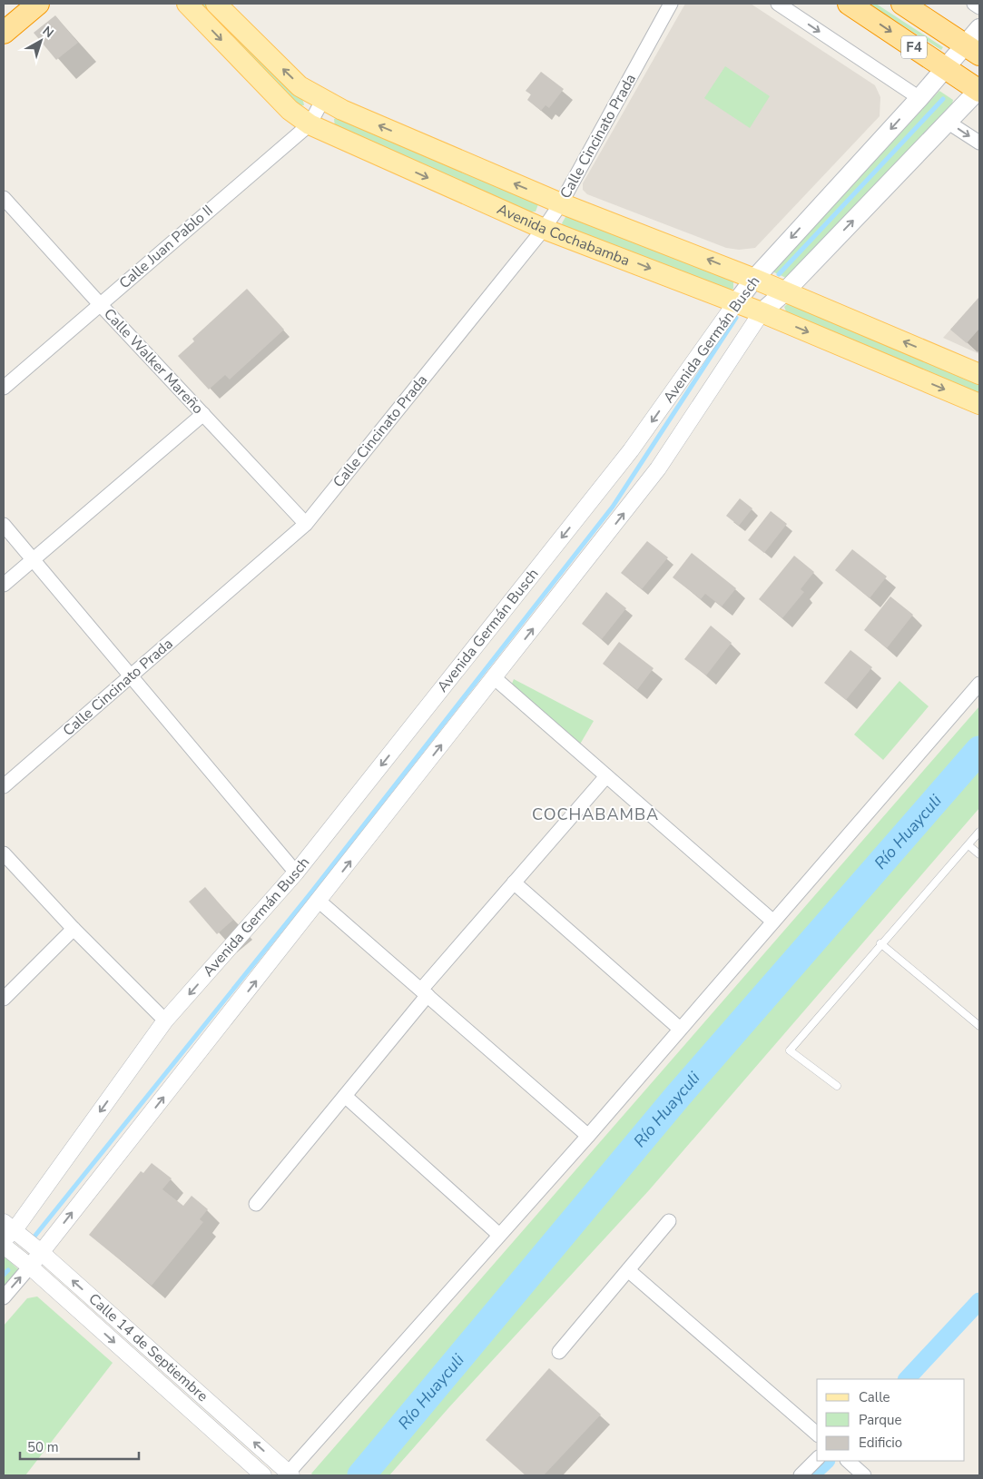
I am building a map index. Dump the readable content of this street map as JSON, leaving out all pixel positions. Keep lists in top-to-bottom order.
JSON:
{
  "streets": {
    "highway": ["F4"],
    "main road": ["Avenida Cochabamba", "Avenida Germán Busch"],
    "street": [
      "Calle Cincinato Prada",
      "Calle Juan Pablo II",
      "Calle Walker Mareño",
      "Calle 14 de Septiembre"
    ]
  },
  "crossings": [
    ["F4", "Avenida Germán Busch"],
    ["Calle Cincinato Prada", "Avenida Cochabamba"],
    ["Calle Cincinato Prada", "Calle Walker Mareño"],
    ["Avenida Cochabamba", "Calle Juan Pablo II"],
    ["Avenida Cochabamba", "Avenida Germán Busch"],
    ["Calle Juan Pablo II", "Calle Walker Mareño"],
    ["Avenida Germán Busch", "Calle 14 de Septiembre"]
  ],
  "districts": ["COCHABAMBA"],
  "water": ["Río Huayculi"],
  "legend": ["Calle", "Parque", "Edificio"],
  "scale_bar": "50 m",
  "north": "top right"
}
